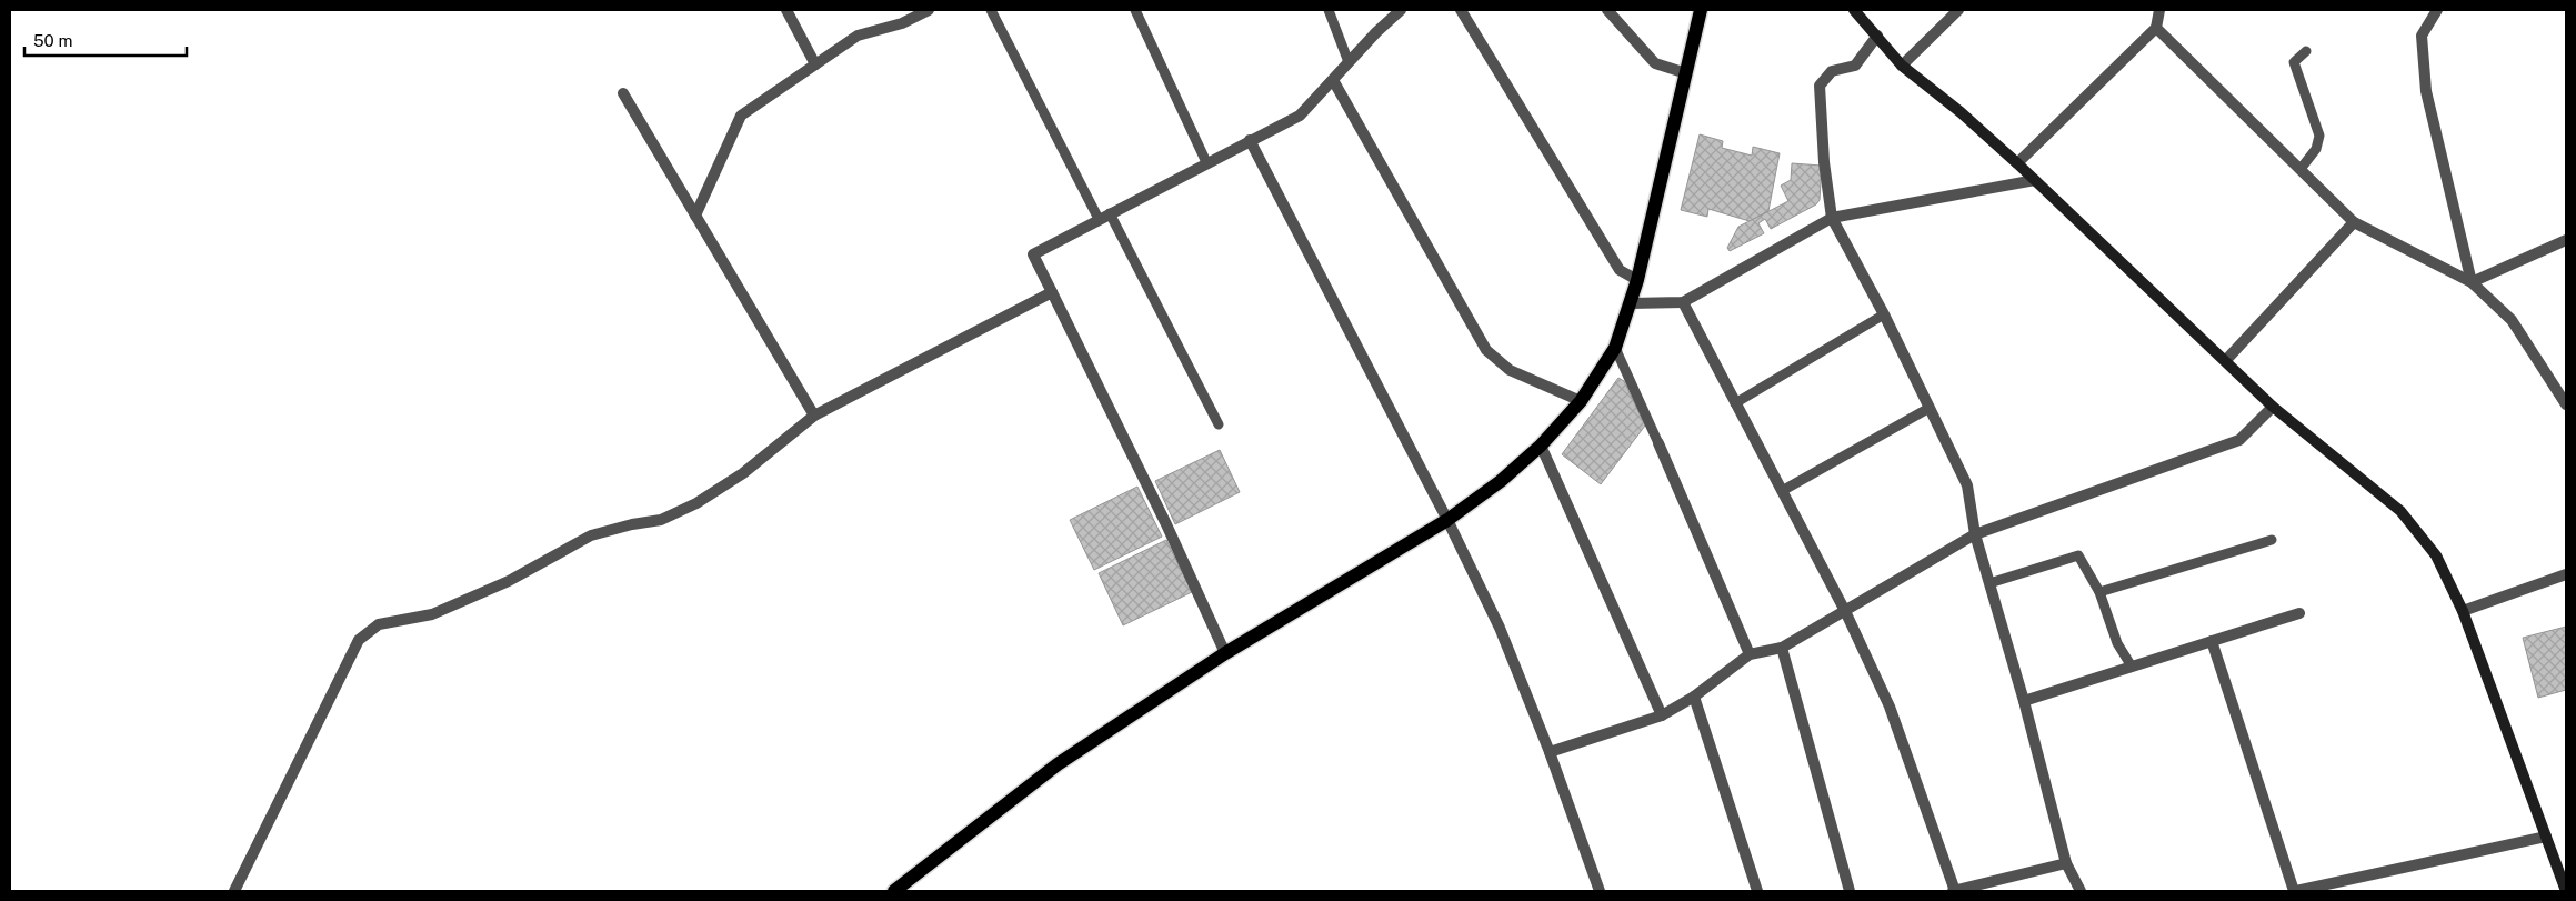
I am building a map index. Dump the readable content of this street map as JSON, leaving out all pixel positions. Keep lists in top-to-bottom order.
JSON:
{
  "scale_bar": "50 m"
}
